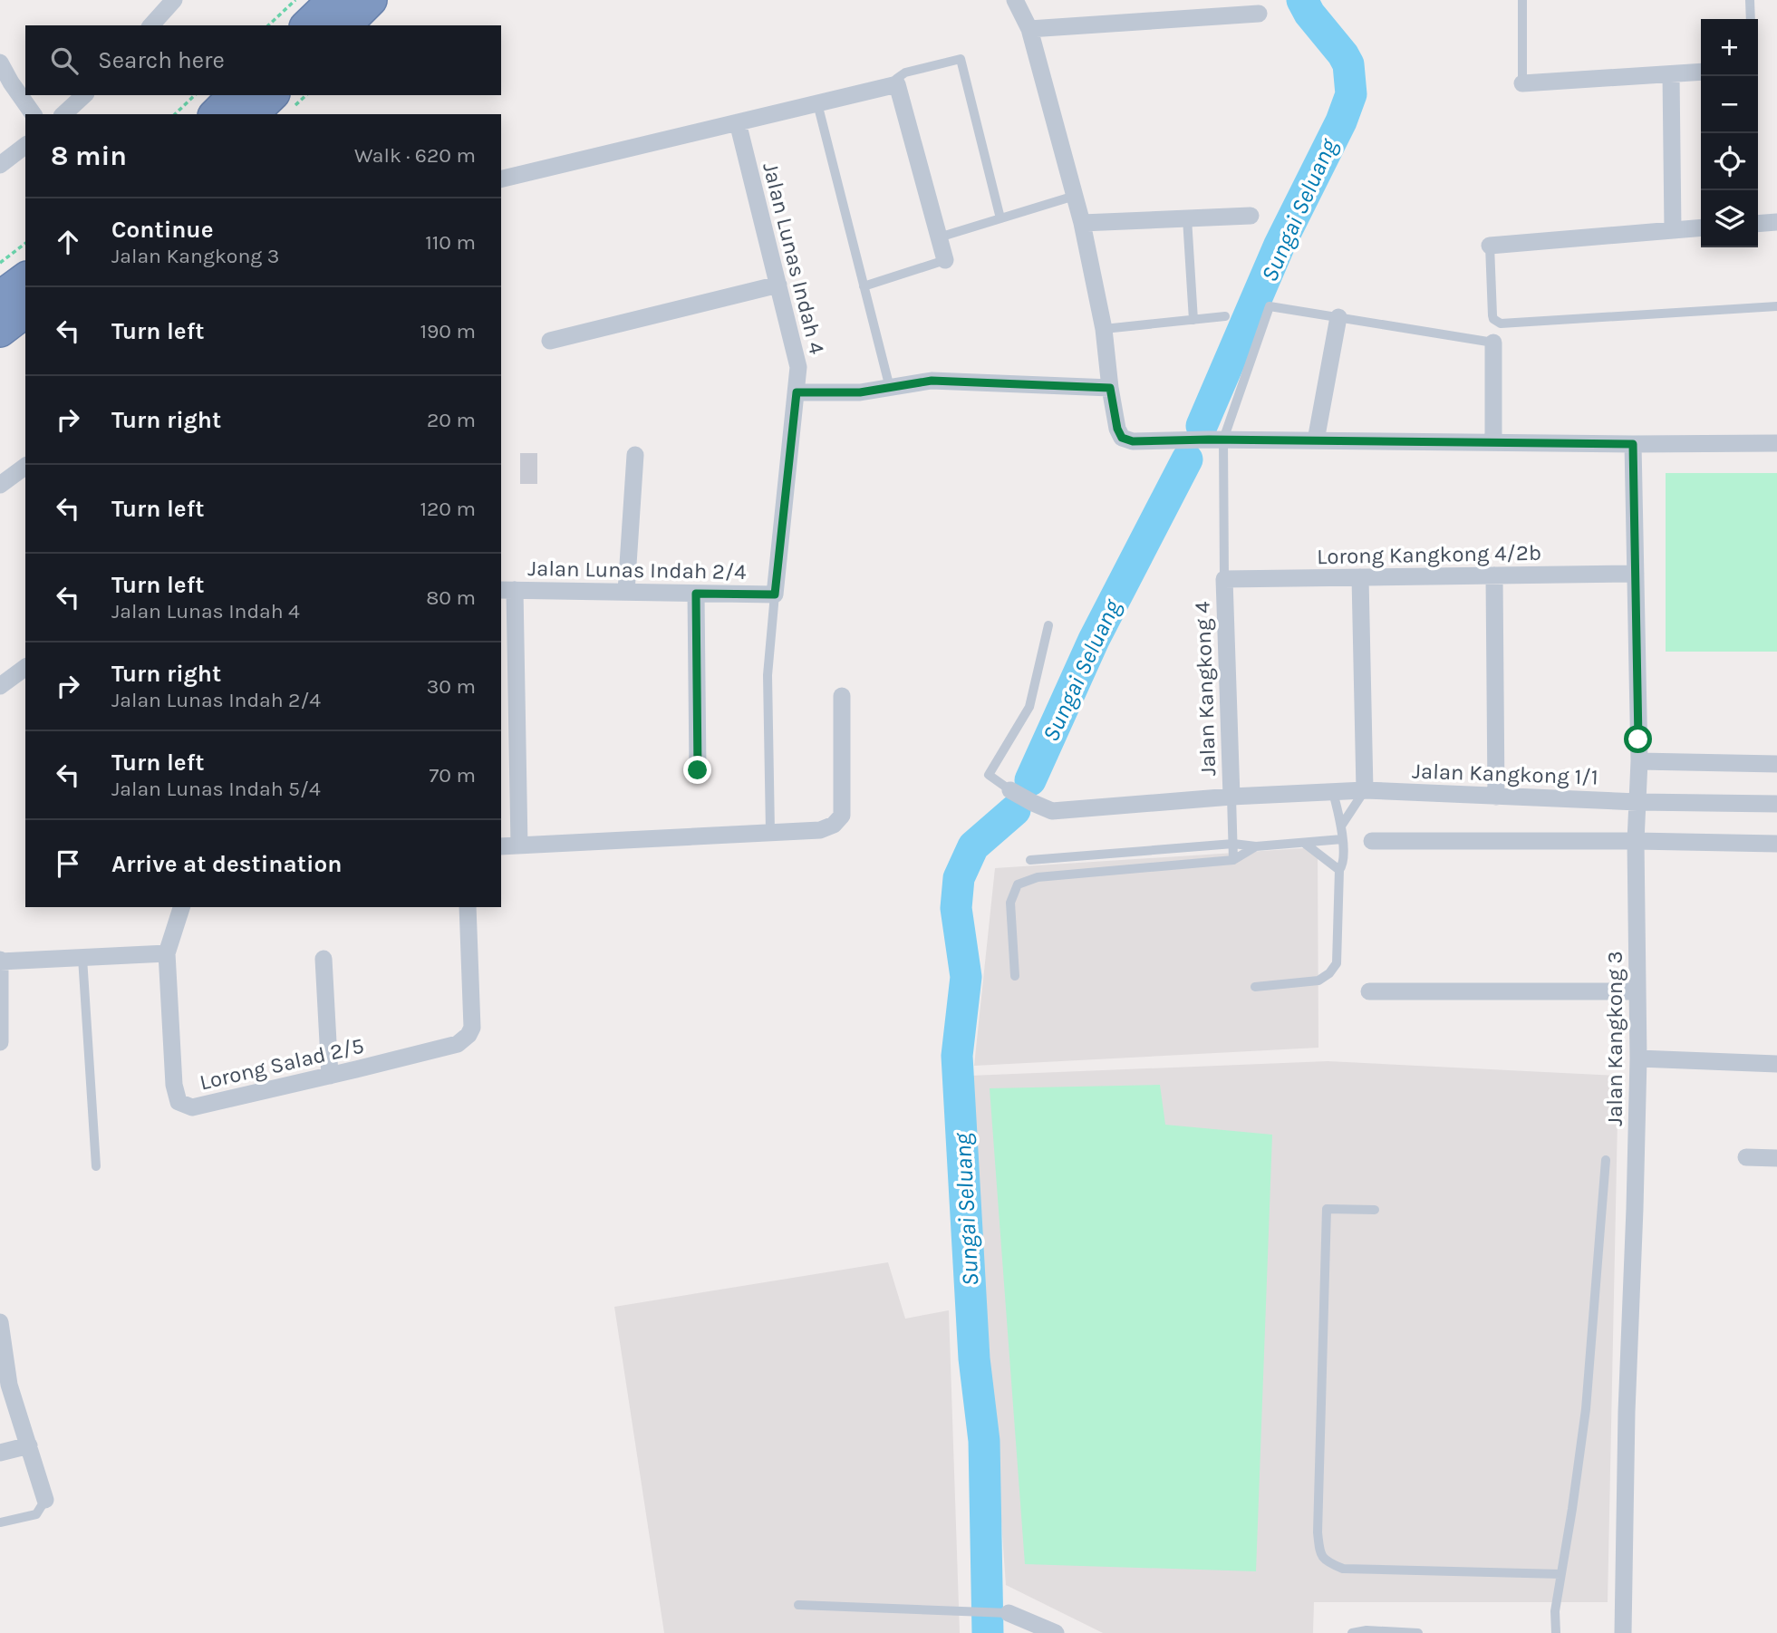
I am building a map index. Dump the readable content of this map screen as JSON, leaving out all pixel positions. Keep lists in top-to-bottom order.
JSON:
{
  "streets": {
    "street": [
      "Jalan Lunas Indah 4",
      "Lorong Kangkong 4/2b",
      "Jalan Lunas Indah 2/4",
      "Jalan Kangkong 4",
      "Jalan Kangkong 1/1",
      "Jalan Kangkong 3",
      "Lorong Salad 2/5"
    ]
  },
  "crossings": [
    ["Jalan Lunas Indah 4", "Jalan Lunas Indah 2/4"],
    ["Lorong Kangkong 4/2b", "Jalan Kangkong 4"],
    ["Lorong Kangkong 4/2b", "Jalan Kangkong 3"],
    ["Jalan Kangkong 4", "Jalan Kangkong 1/1"],
    ["Jalan Kangkong 1/1", "Jalan Kangkong 3"]
  ],
  "water": ["Sungai Seluang"],
  "page": {
    "map_buttons": ["+", "−"],
    "search": "Search here",
    "heading": ["8 min", "Walk · 620 m"],
    "list": [
      ["Continue", "Jalan Kangkong 3", "110 m"],
      ["Turn left", "190 m"],
      ["Turn right", "20 m"],
      ["Turn left", "120 m"],
      ["Turn left", "Jalan Lunas Indah 4", "80 m"],
      ["Turn right", "Jalan Lunas Indah 2/4", "30 m"],
      ["Turn left", "Jalan Lunas Indah 5/4", "70 m"],
      "Arrive at destination"
    ]
  }
}
